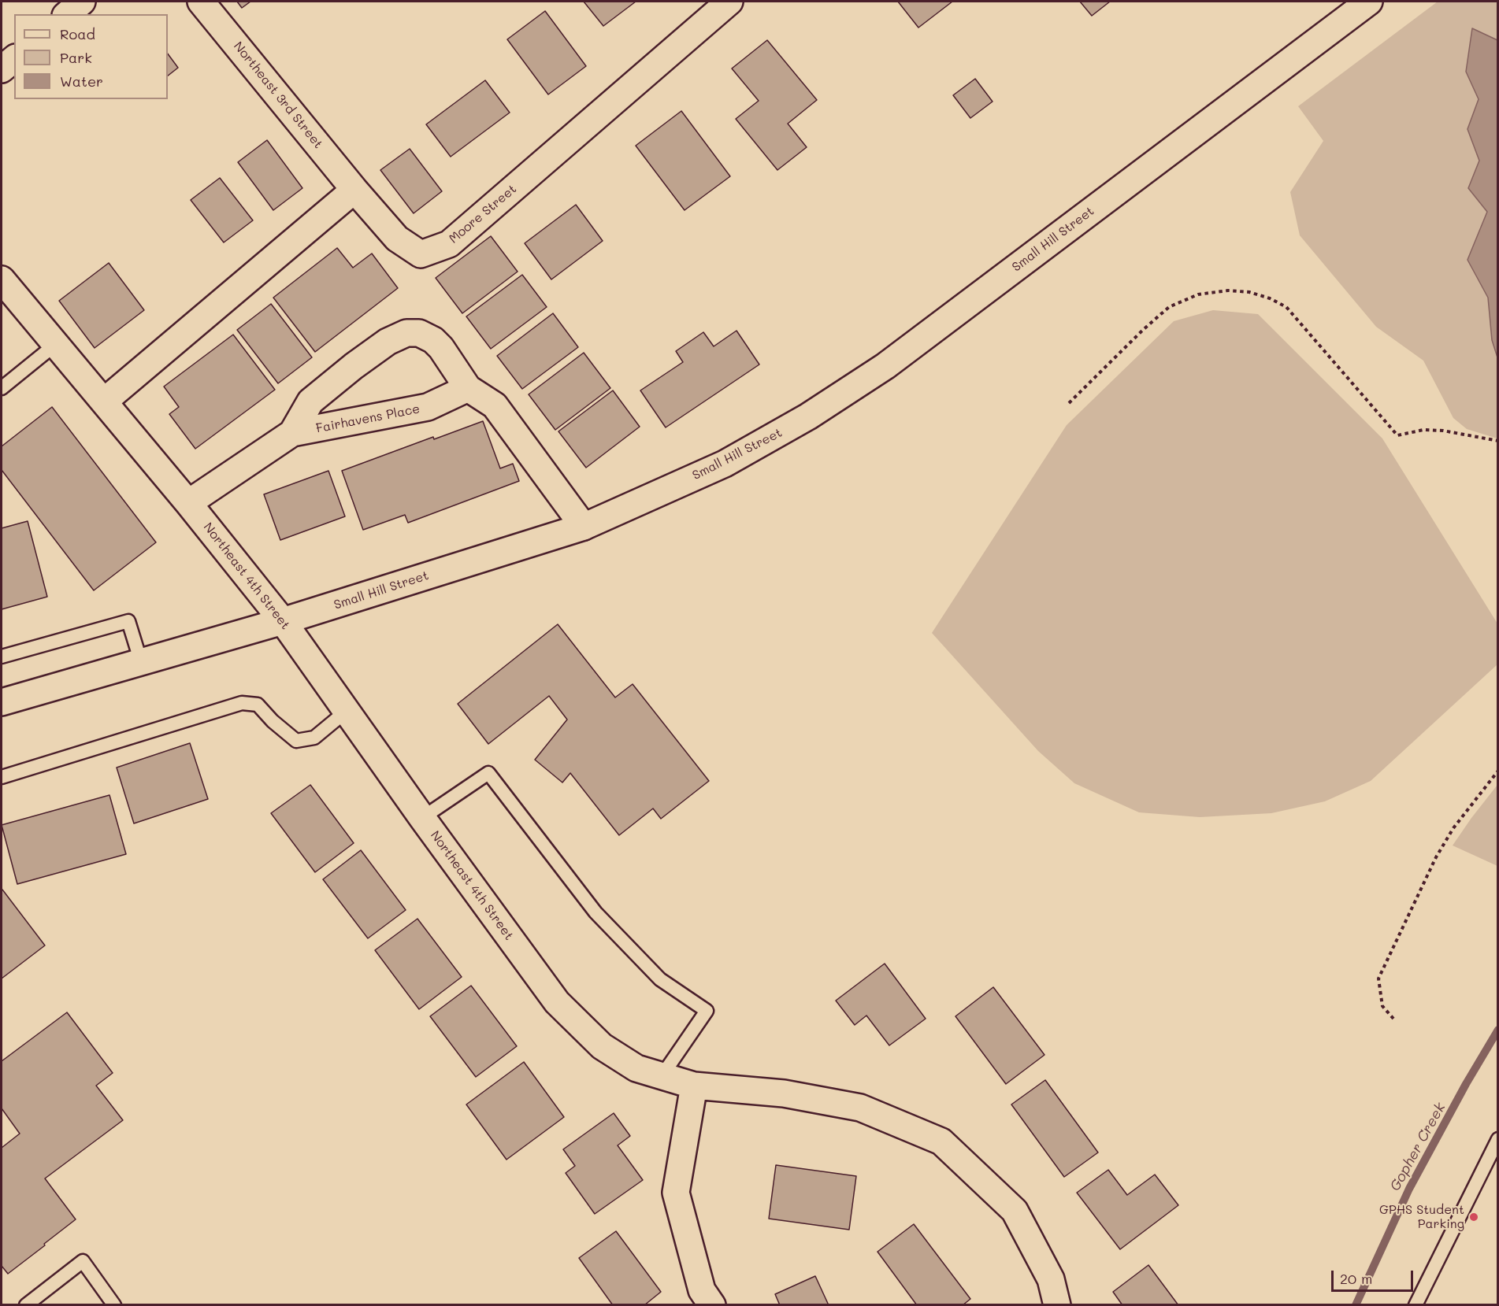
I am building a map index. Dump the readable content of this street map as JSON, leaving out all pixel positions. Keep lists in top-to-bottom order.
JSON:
{
  "streets": {
    "street": [
      "Northeast 3rd Street",
      "Moore Street",
      "Small Hill Street",
      "Fairhavens Place",
      "Northeast 4th Street"
    ]
  },
  "crossings": [
    ["Northeast 3rd Street", "Moore Street"],
    ["Small Hill Street", "Northeast 4th Street"],
    ["Fairhavens Place", "Northeast 4th Street"]
  ],
  "water": ["Gopher Creek"],
  "places": ["GPHS Student Parking"],
  "legend": ["Road", "Park", "Water"],
  "scale_bar": "20 m"
}
